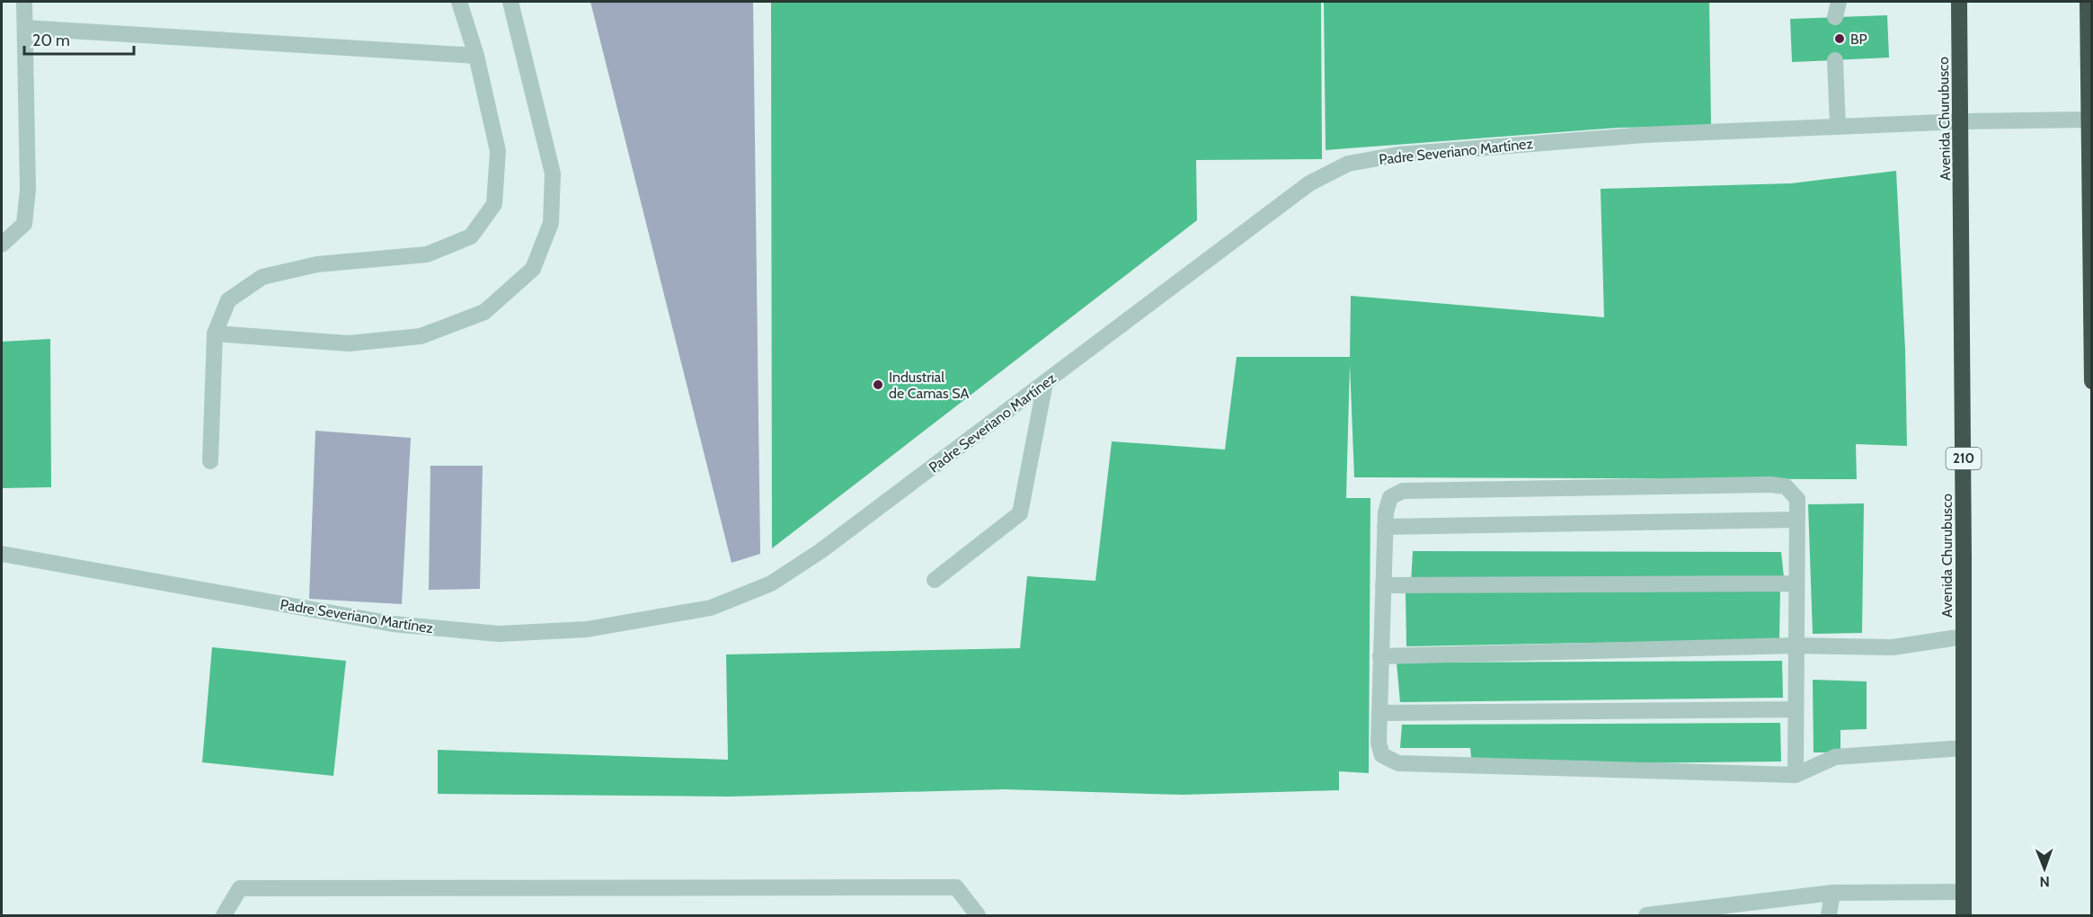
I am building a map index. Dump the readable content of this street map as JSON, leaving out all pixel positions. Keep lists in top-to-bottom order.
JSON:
{
  "streets": {
    "highway": ["Avenida Churubusco", "210"],
    "street": ["Padre Severiano Martínez"]
  },
  "crossings": [
    ["Avenida Churubusco", "Padre Severiano Martínez"]
  ],
  "places": ["BP", "Industrial de Camas SA"],
  "scale_bar": "20 m",
  "north": "bottom"
}
